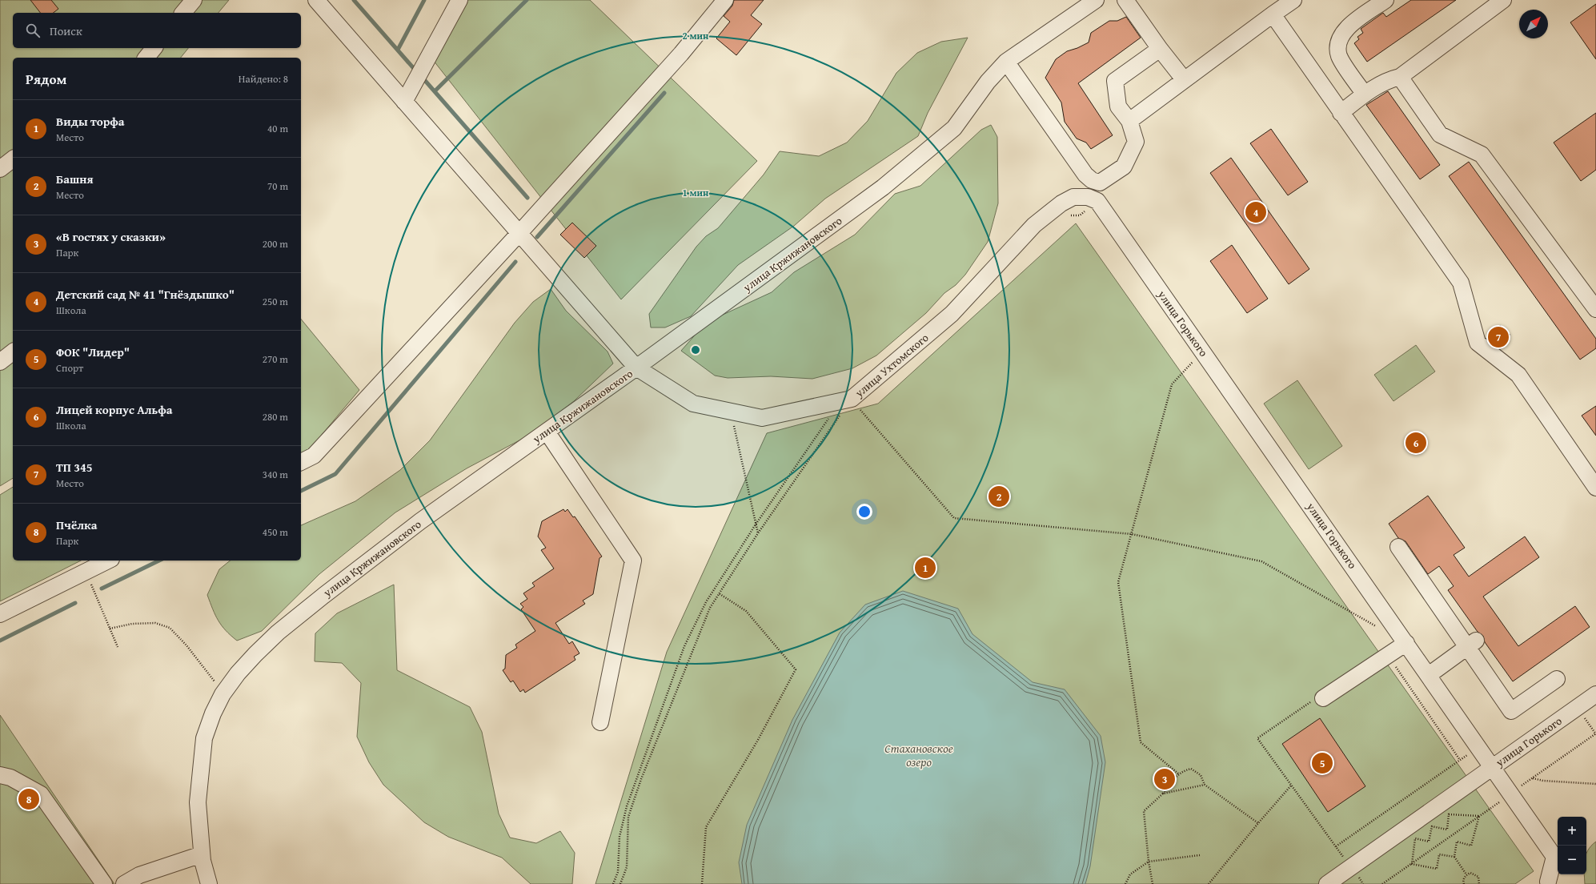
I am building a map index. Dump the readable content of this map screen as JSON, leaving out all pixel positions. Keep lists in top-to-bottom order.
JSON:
{
  "streets": {
    "street": ["улица Кржижановского", "улица Горького", "улица Ухтомского"]
  },
  "crossings": [
    ["улица Кржижановского", "улица Ухтомского"],
    ["улица Горького", "улица Ухтомского"]
  ],
  "water": ["Стахановское озеро"],
  "north": "top right",
  "page": {
    "search": "Поиск",
    "heading": ["Рядом", "Найдено: 8"],
    "list": [
      {
        "mark": "1",
        "name": "Виды торфа",
        "note": "Место",
        "value": "40 m"
      },
      {
        "mark": "2",
        "name": "Башня",
        "note": "Место",
        "value": "70 m"
      },
      {
        "mark": "3",
        "name": "«В гостях у сказки»",
        "note": "Парк",
        "value": "200 m"
      },
      {
        "mark": "4",
        "name": "Детский сад № 41 \"Гнёздышко\"",
        "note": "Школа",
        "value": "250 m"
      },
      {
        "mark": "5",
        "name": "ФОК \"Лидер\"",
        "note": "Спорт",
        "value": "270 m"
      },
      {
        "mark": "6",
        "name": "Лицей корпус Альфа",
        "note": "Школа",
        "value": "280 m"
      },
      {
        "mark": "7",
        "name": "ТП 345",
        "note": "Место",
        "value": "340 m"
      },
      {
        "mark": "8",
        "name": "Пчёлка",
        "note": "Парк",
        "value": "450 m"
      }
    ],
    "pins": [
      "4",
      "7",
      "6",
      "2",
      "1",
      "5",
      "3",
      "8"
    ],
    "map_buttons": ["+", "−"]
  },
  "rings": ["2 мин", "1 мин"]
}
